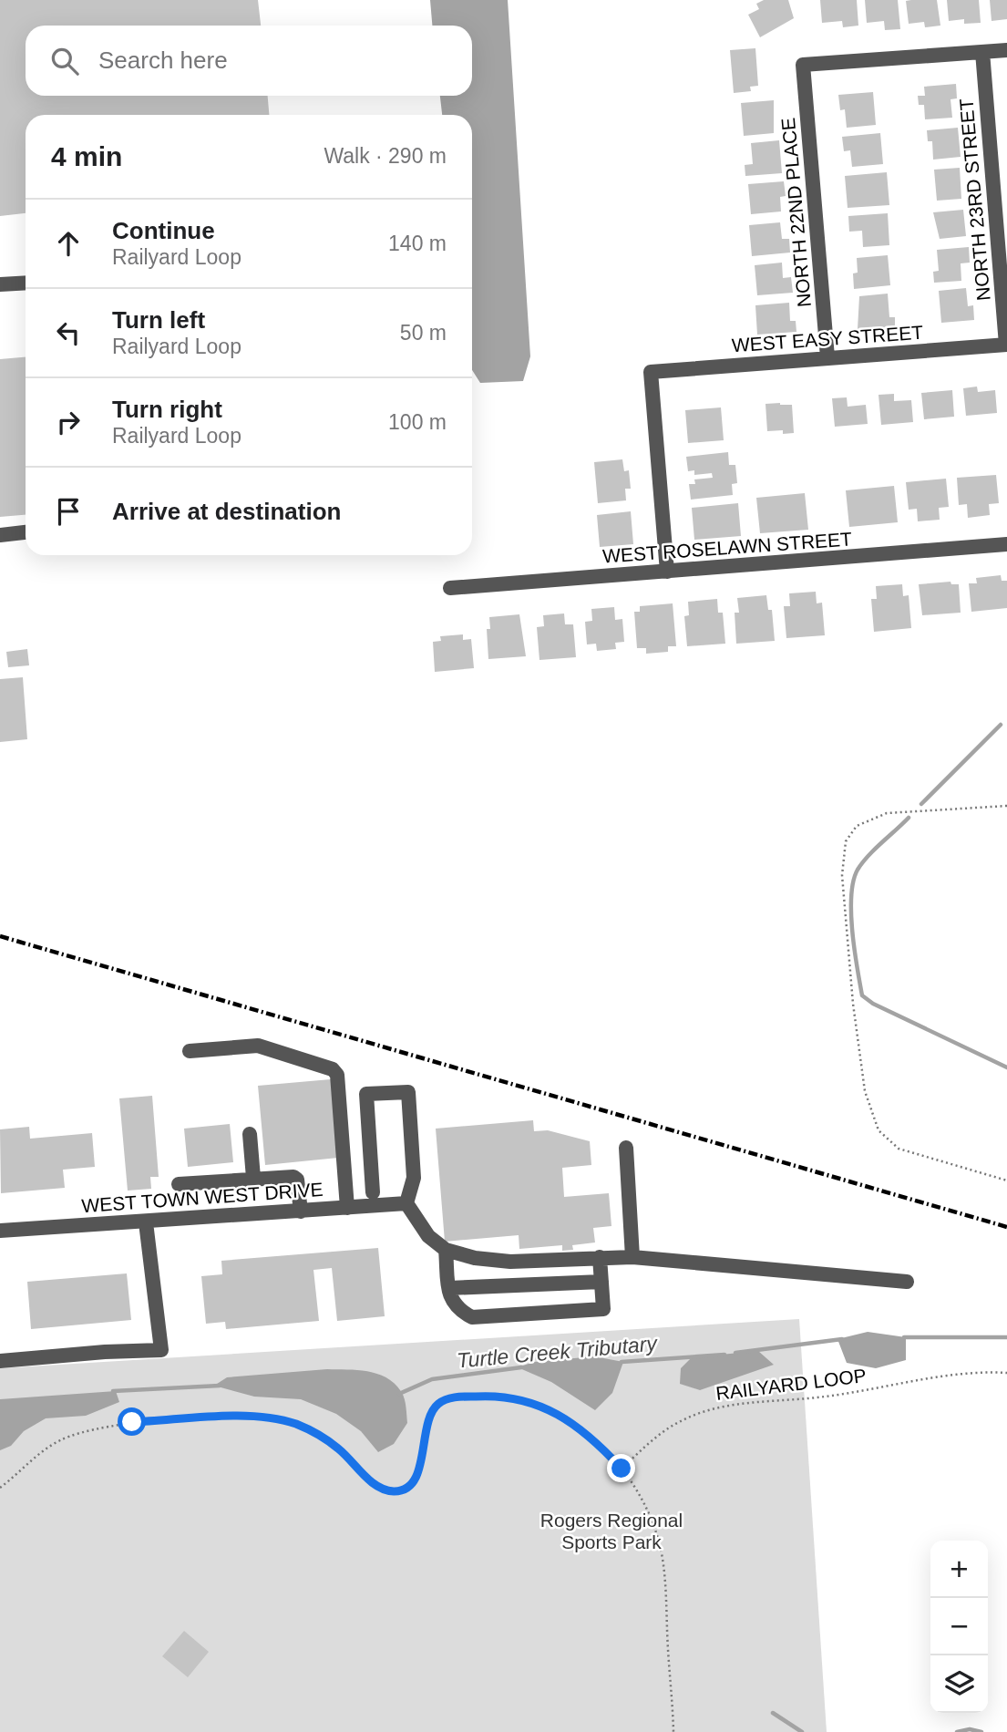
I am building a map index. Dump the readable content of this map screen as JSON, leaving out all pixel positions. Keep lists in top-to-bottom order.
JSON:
{
  "streets": {
    "street": [
      "NORTH 23RD STREET",
      "NORTH 22ND PLACE",
      "WEST EASY STREET",
      "WEST ROSELAWN STREET",
      "WEST TOWN WEST DRIVE"
    ],
    "path": ["RAILYARD LOOP"]
  },
  "crossings": [
    ["NORTH 23RD STREET", "NORTH 22ND PLACE"],
    ["NORTH 23RD STREET", "WEST EASY STREET"],
    ["NORTH 22ND PLACE", "WEST EASY STREET"],
    ["WEST EASY STREET", "WEST ROSELAWN STREET"]
  ],
  "water": ["Turtle Creek Tributary"],
  "parks": ["Rogers Regional Sports Park"],
  "page": {
    "search": "Search here",
    "heading": ["4 min", "Walk · 290 m"],
    "list": [
      ["Continue", "Railyard Loop", "140 m"],
      ["Turn left", "Railyard Loop", "50 m"],
      ["Turn right", "Railyard Loop", "100 m"],
      "Arrive at destination"
    ],
    "map_buttons": ["+", "−"]
  }
}
